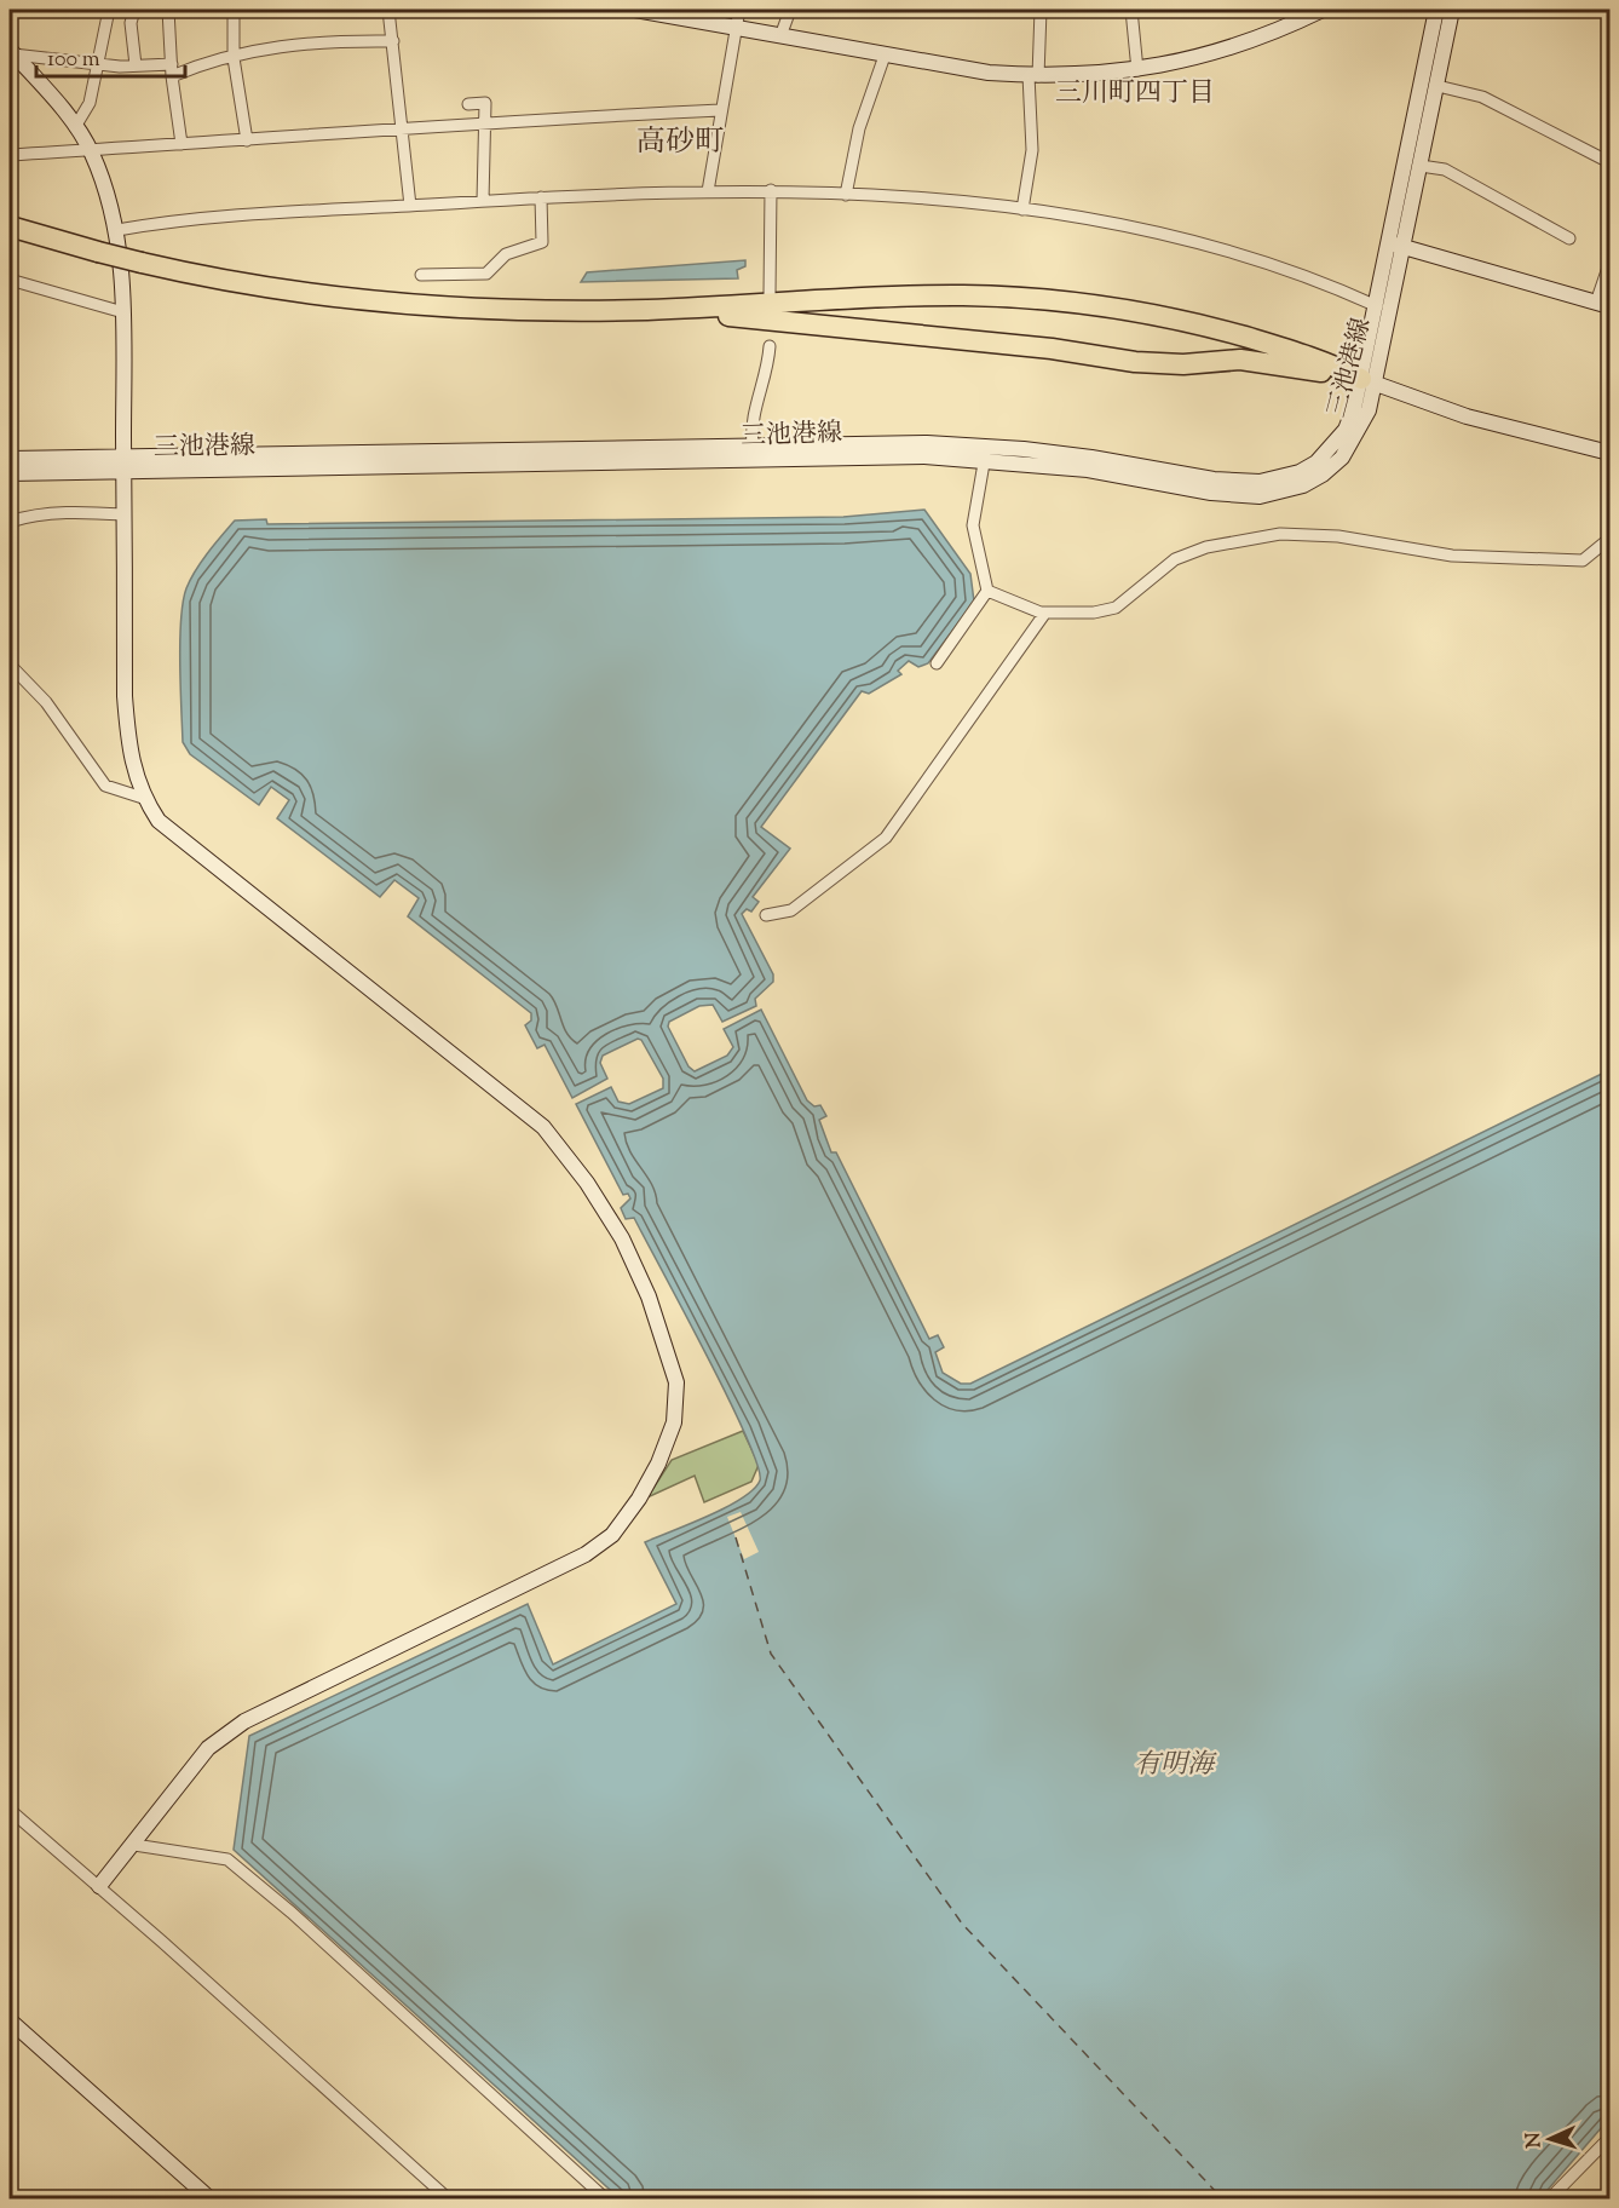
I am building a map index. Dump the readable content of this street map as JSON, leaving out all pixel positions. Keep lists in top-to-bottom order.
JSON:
{
  "streets": {
    "street": ["三池港線"]
  },
  "districts": ["三川町四丁目", "高砂町"],
  "water": ["有明海"],
  "scale_bar": "100 m",
  "north": "left"
}
